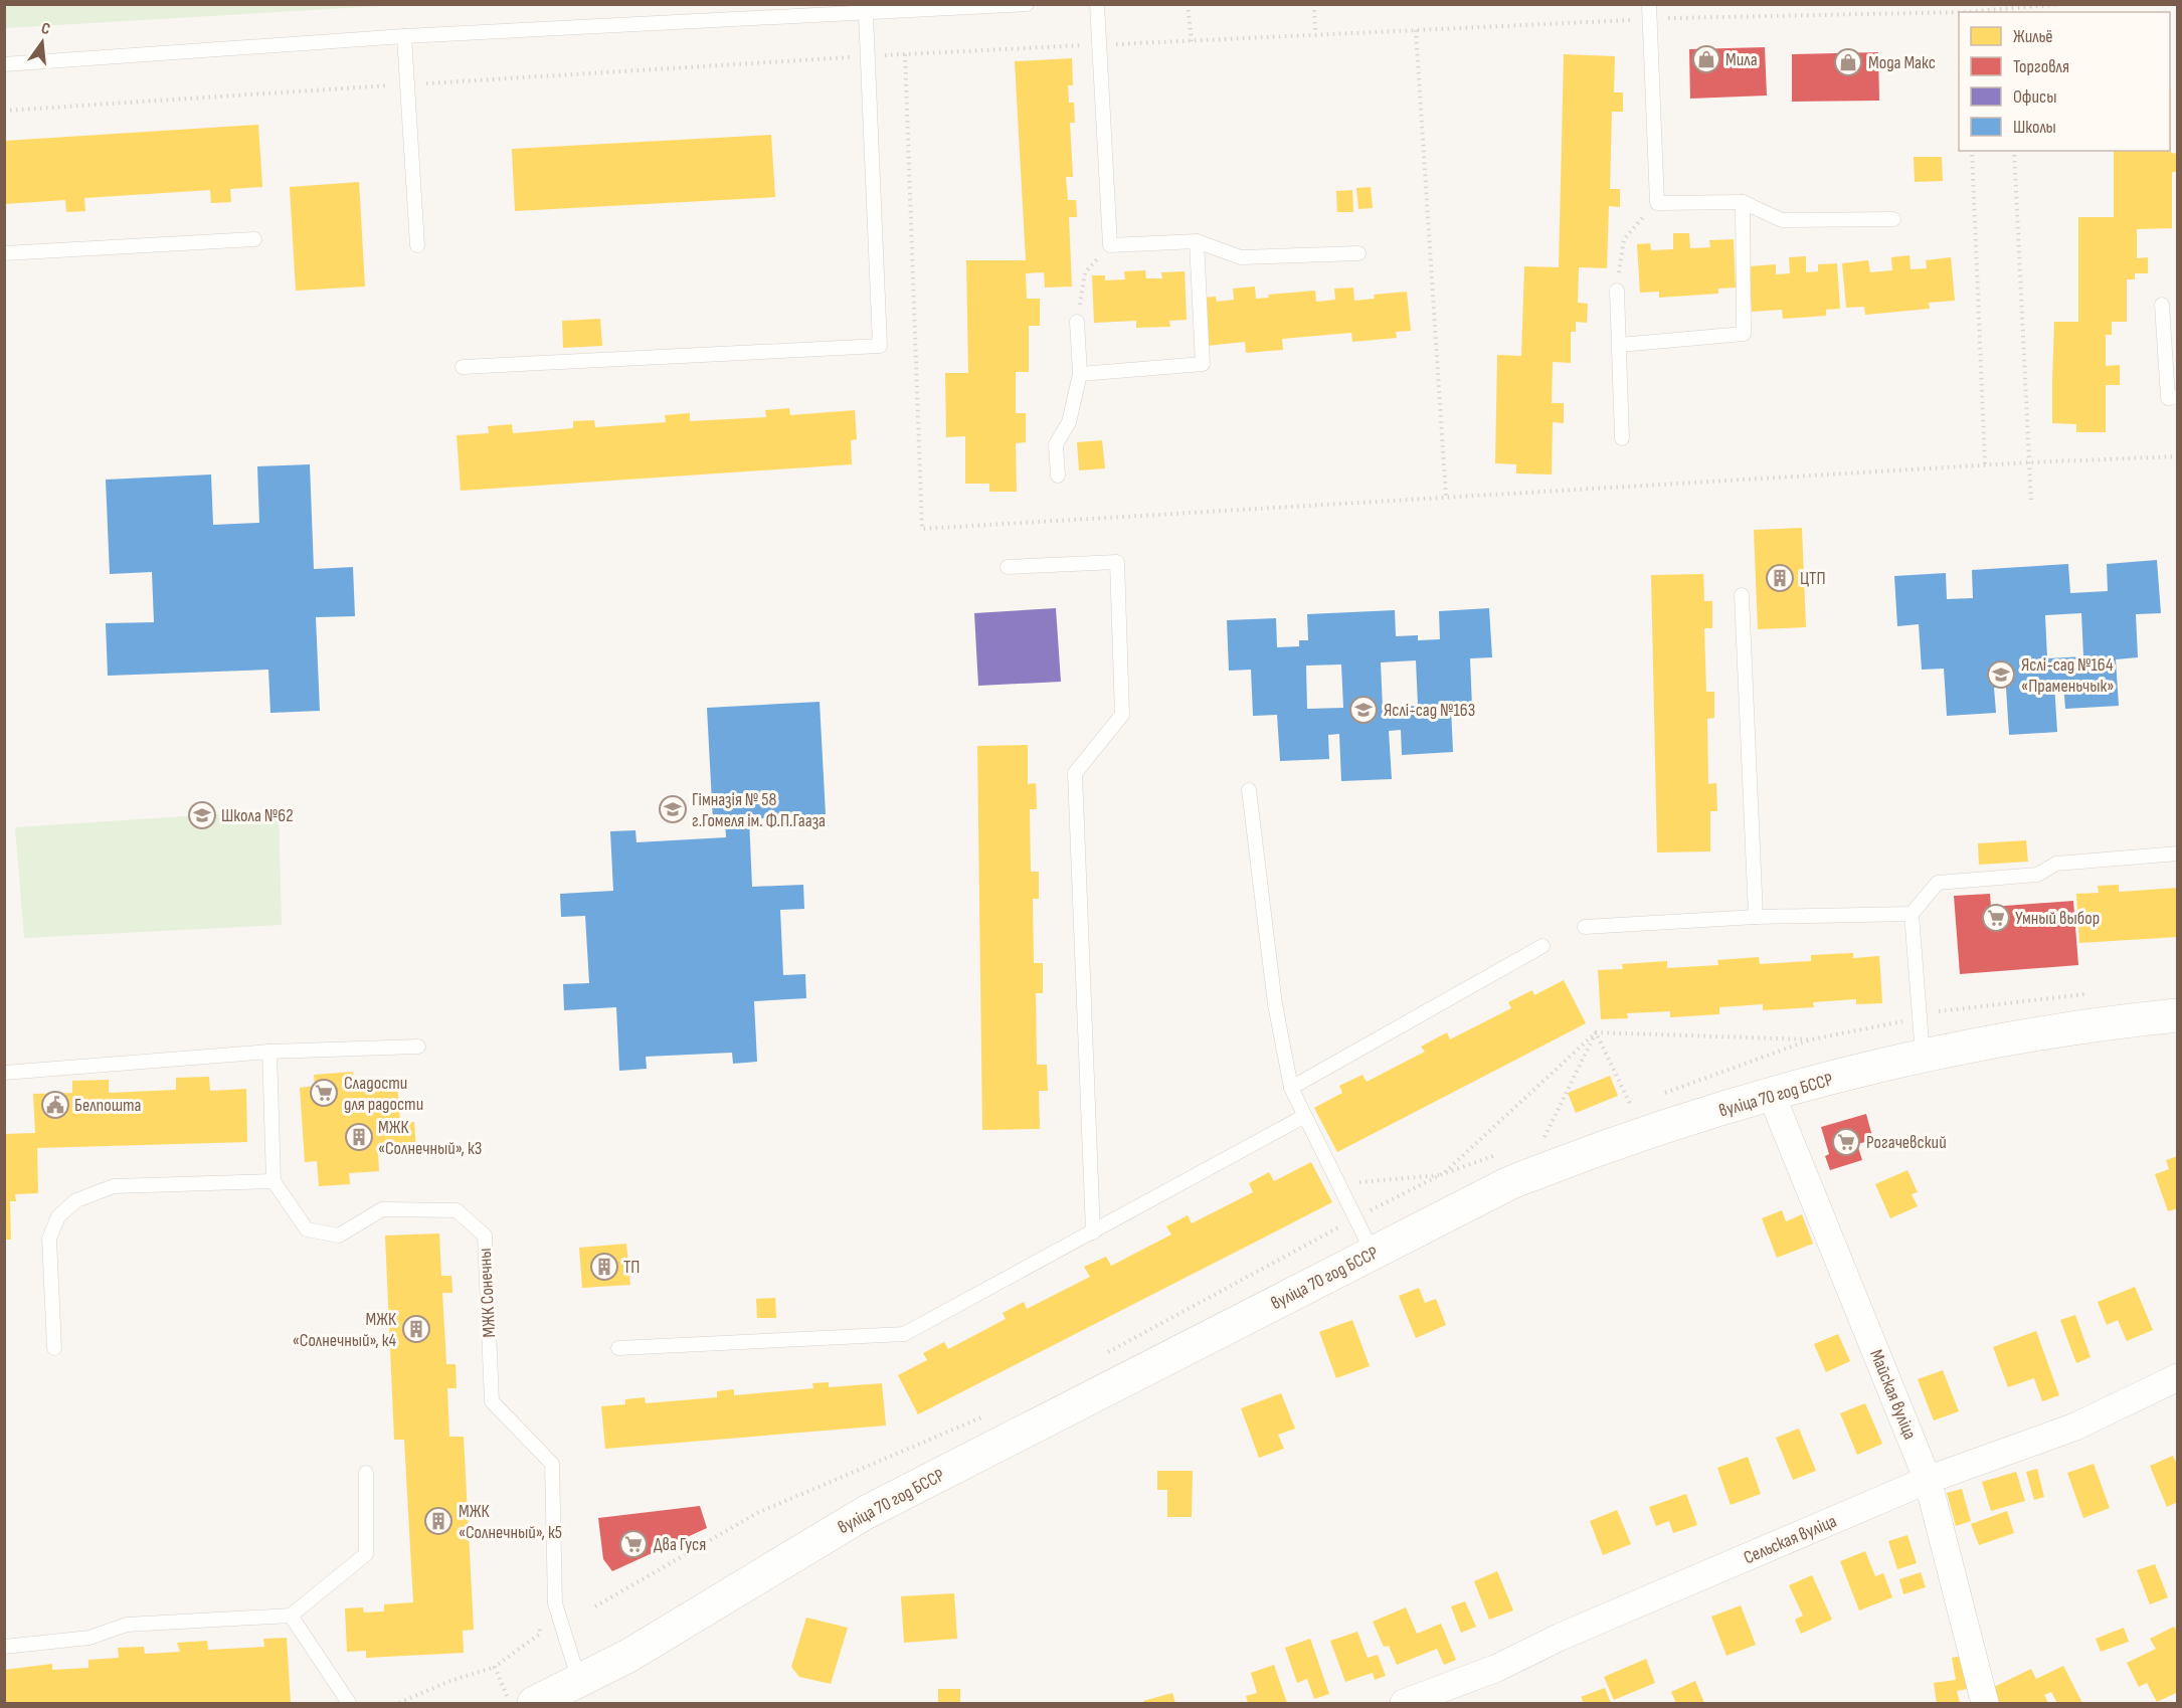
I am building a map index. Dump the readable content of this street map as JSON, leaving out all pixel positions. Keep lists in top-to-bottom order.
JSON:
{
  "streets": {
    "street": ["вуліца 70 год БССР", "Майская вуліца", "Сельская вуліца"],
    "lane": ["МЖК Сонечны"]
  },
  "crossings": [
    ["вуліца 70 год БССР", "МЖК Сонечны"],
    ["вуліца 70 год БССР", "Майская вуліца"],
    ["Майская вуліца", "Сельская вуліца"]
  ],
  "places": {
    "shop": ["Мила", "Мода Макс"],
    "building": [
      "ЦТП",
      "МЖК «Солнечный», к3",
      "ТП",
      "МЖК «Солнечный», к4",
      "МЖК «Солнечный», к5"
    ],
    "school or university": [
      "Яслі-сад №164 «Праменьчык»",
      "Яслі-сад №163",
      "Гімназія № 58 г.Гомеля ім. Ф.П.Гааза",
      "Школа №62"
    ],
    "supermarket": [
      "Умный выбор",
      "Сладости для радости",
      "Рогачевский",
      "Два Гуся"
    ],
    "public building": ["Белпошта"]
  },
  "legend": [
    "Жильё",
    "Торговля",
    "Офисы",
    "Школы"
  ],
  "north": "top"
}
